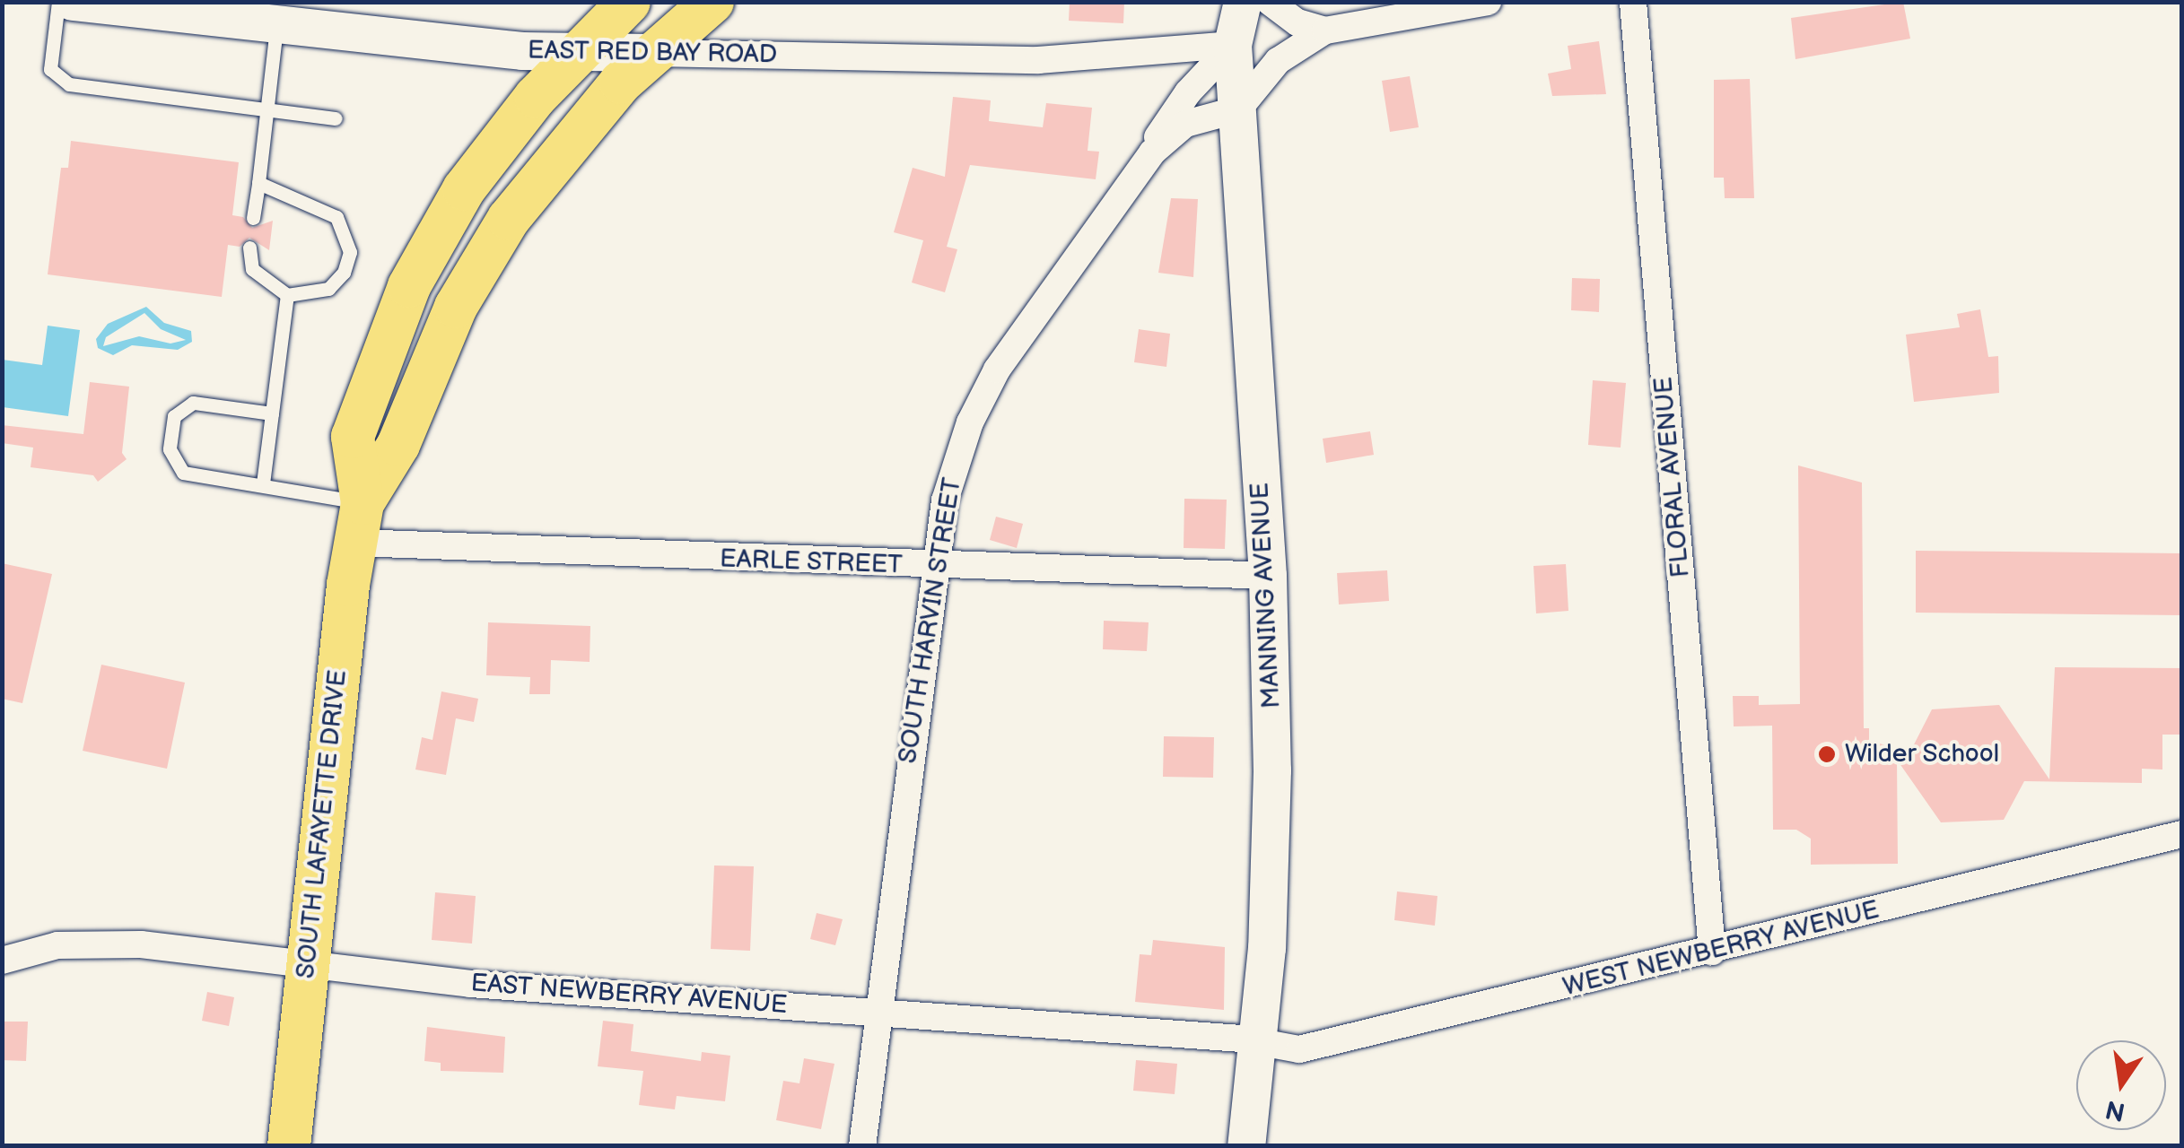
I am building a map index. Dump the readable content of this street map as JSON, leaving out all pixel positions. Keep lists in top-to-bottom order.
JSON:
{
  "streets": {
    "main road": ["EAST RED BAY ROAD", "MANNING AVENUE", "SOUTH LAFAYETTE DRIVE"],
    "street": [
      "FLORAL AVENUE",
      "EARLE STREET",
      "SOUTH HARVIN STREET",
      "WEST NEWBERRY AVENUE",
      "EAST NEWBERRY AVENUE"
    ]
  },
  "crossings": [
    ["EAST RED BAY ROAD", "MANNING AVENUE"],
    ["EAST RED BAY ROAD", "SOUTH HARVIN STREET"],
    ["EAST RED BAY ROAD", "SOUTH LAFAYETTE DRIVE"],
    ["FLORAL AVENUE", "WEST NEWBERRY AVENUE"],
    ["EARLE STREET", "MANNING AVENUE"],
    ["EARLE STREET", "SOUTH HARVIN STREET"],
    ["EARLE STREET", "SOUTH LAFAYETTE DRIVE"],
    ["MANNING AVENUE", "SOUTH HARVIN STREET"],
    ["MANNING AVENUE", "WEST NEWBERRY AVENUE"],
    ["MANNING AVENUE", "EAST NEWBERRY AVENUE"],
    ["SOUTH HARVIN STREET", "EAST NEWBERRY AVENUE"],
    ["SOUTH LAFAYETTE DRIVE", "EAST NEWBERRY AVENUE"],
    ["WEST NEWBERRY AVENUE", "EAST NEWBERRY AVENUE"]
  ],
  "places": ["Wilder School"],
  "north": "bottom"
}
